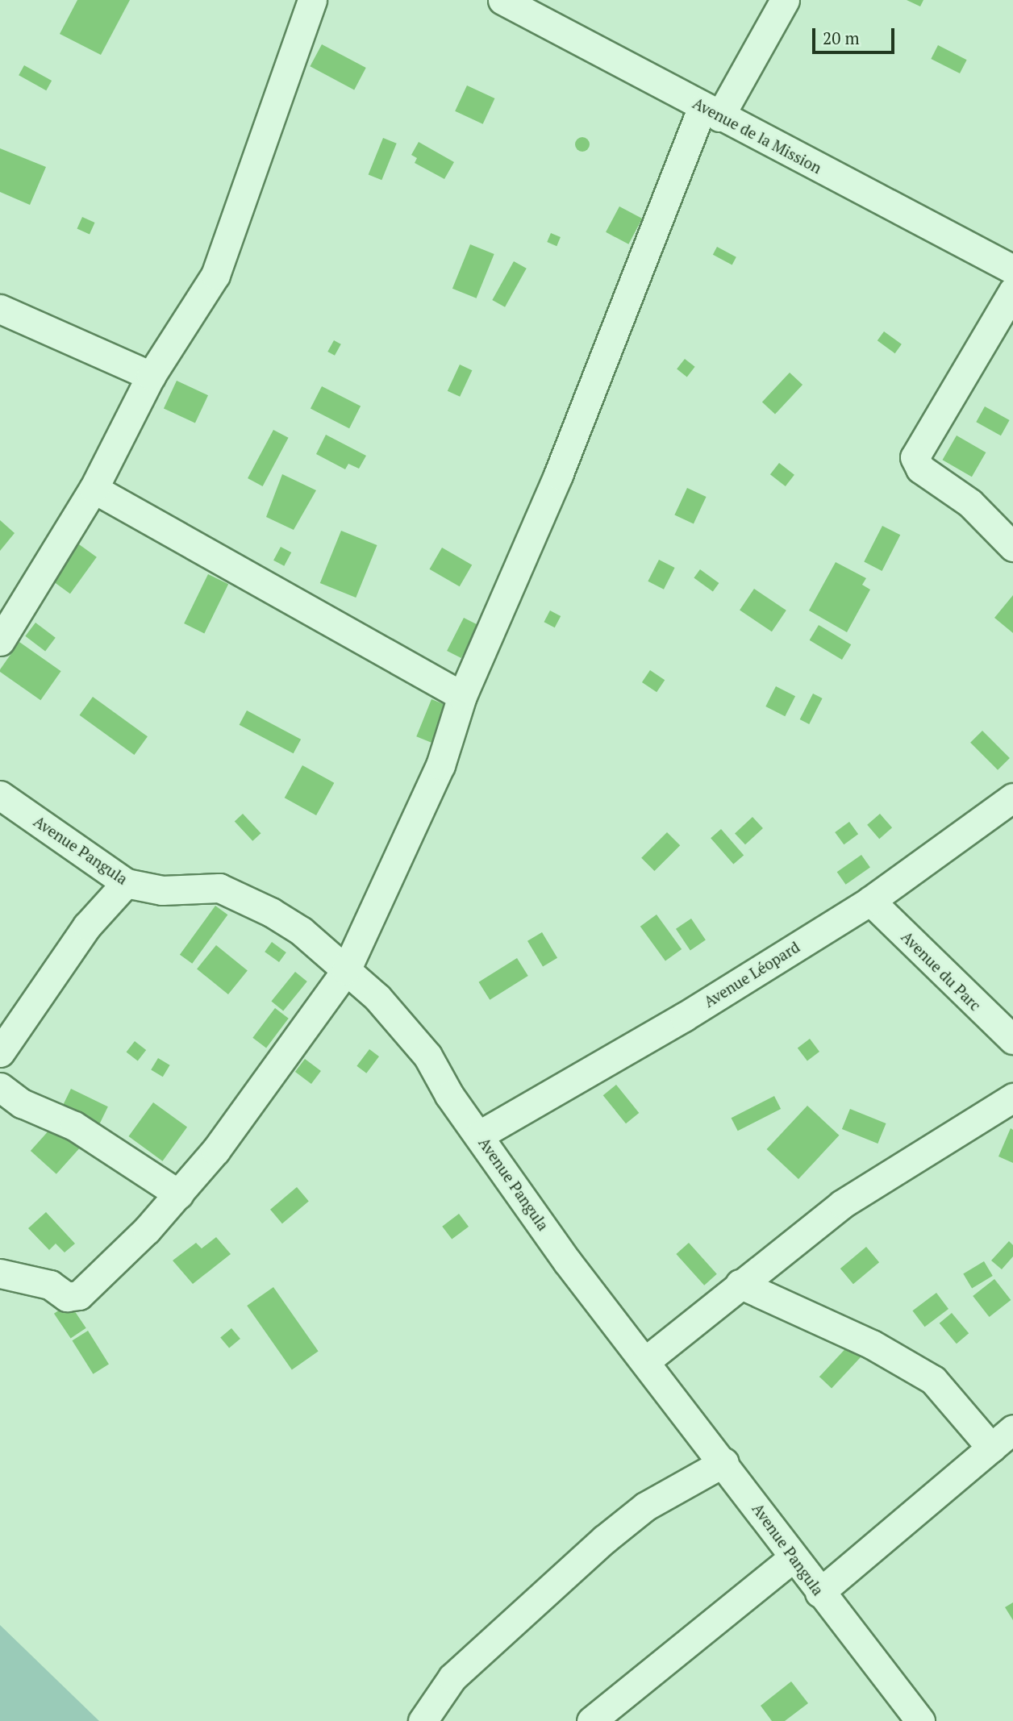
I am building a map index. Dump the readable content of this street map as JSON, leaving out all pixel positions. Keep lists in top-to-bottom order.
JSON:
{
  "streets": {
    "street": [
      "Avenue de la Mission",
      "Avenue Pangula",
      "Avenue du Parc",
      "Avenue Léopard"
    ]
  },
  "crossings": [
    ["Avenue Pangula", "Avenue Léopard"],
    ["Avenue du Parc", "Avenue Léopard"]
  ],
  "scale_bar": "20 m"
}
